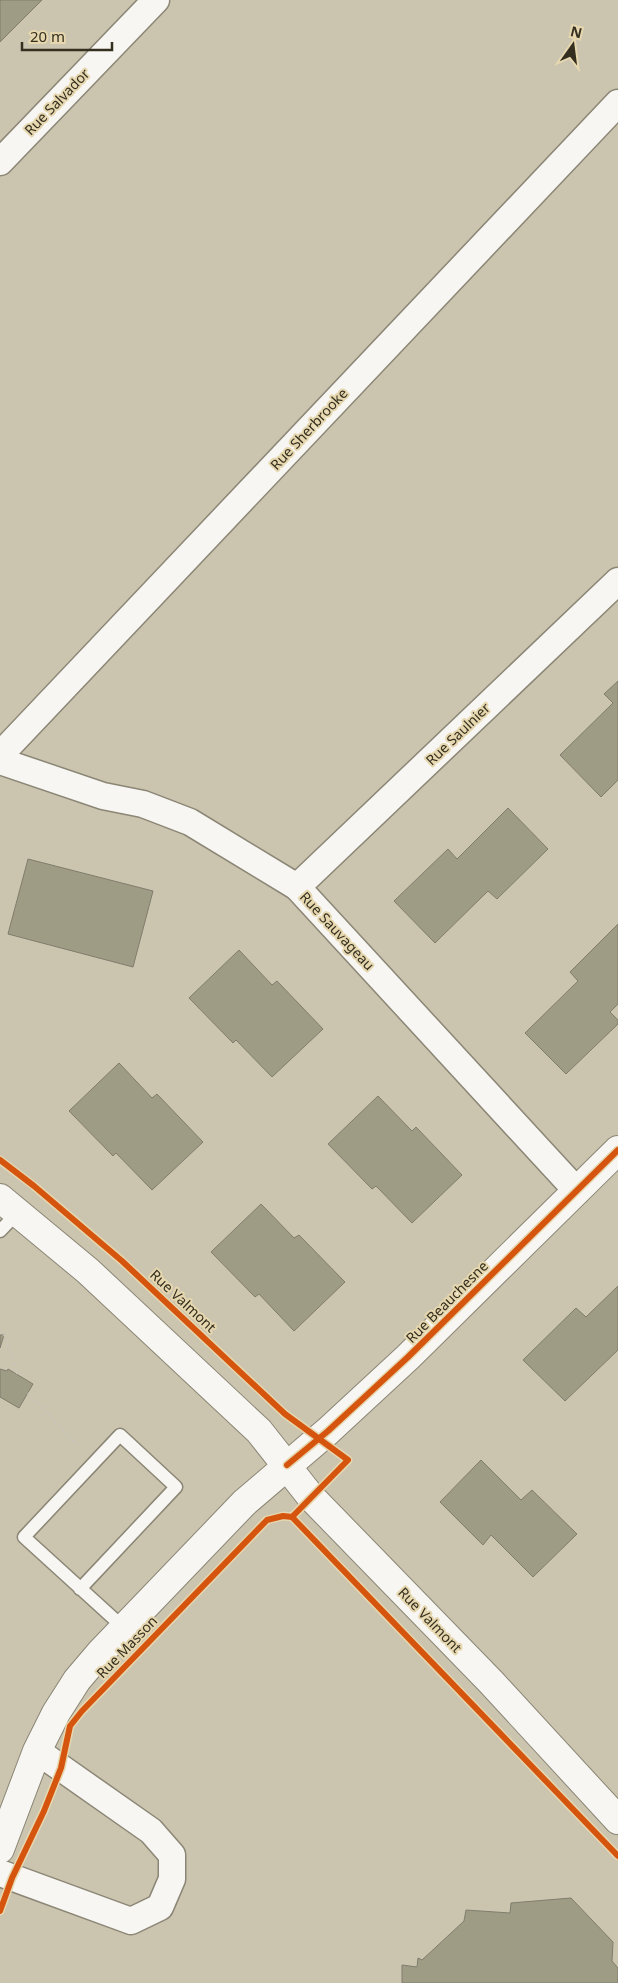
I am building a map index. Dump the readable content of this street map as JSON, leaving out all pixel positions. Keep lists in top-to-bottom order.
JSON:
{
  "streets": {
    "street": [
      "Rue Salvador",
      "Rue Sherbrooke",
      "Rue Saulnier",
      "Rue Sauvageau",
      "Rue Valmont",
      "Rue Beauchesne",
      "Rue Masson"
    ]
  },
  "crossings": [
    ["Rue Saulnier", "Rue Sauvageau"],
    ["Rue Sauvageau", "Rue Beauchesne"],
    ["Rue Valmont", "Rue Beauchesne"],
    ["Rue Valmont", "Rue Masson"],
    ["Rue Beauchesne", "Rue Masson"]
  ],
  "scale_bar": "20 m",
  "north": "top"
}
